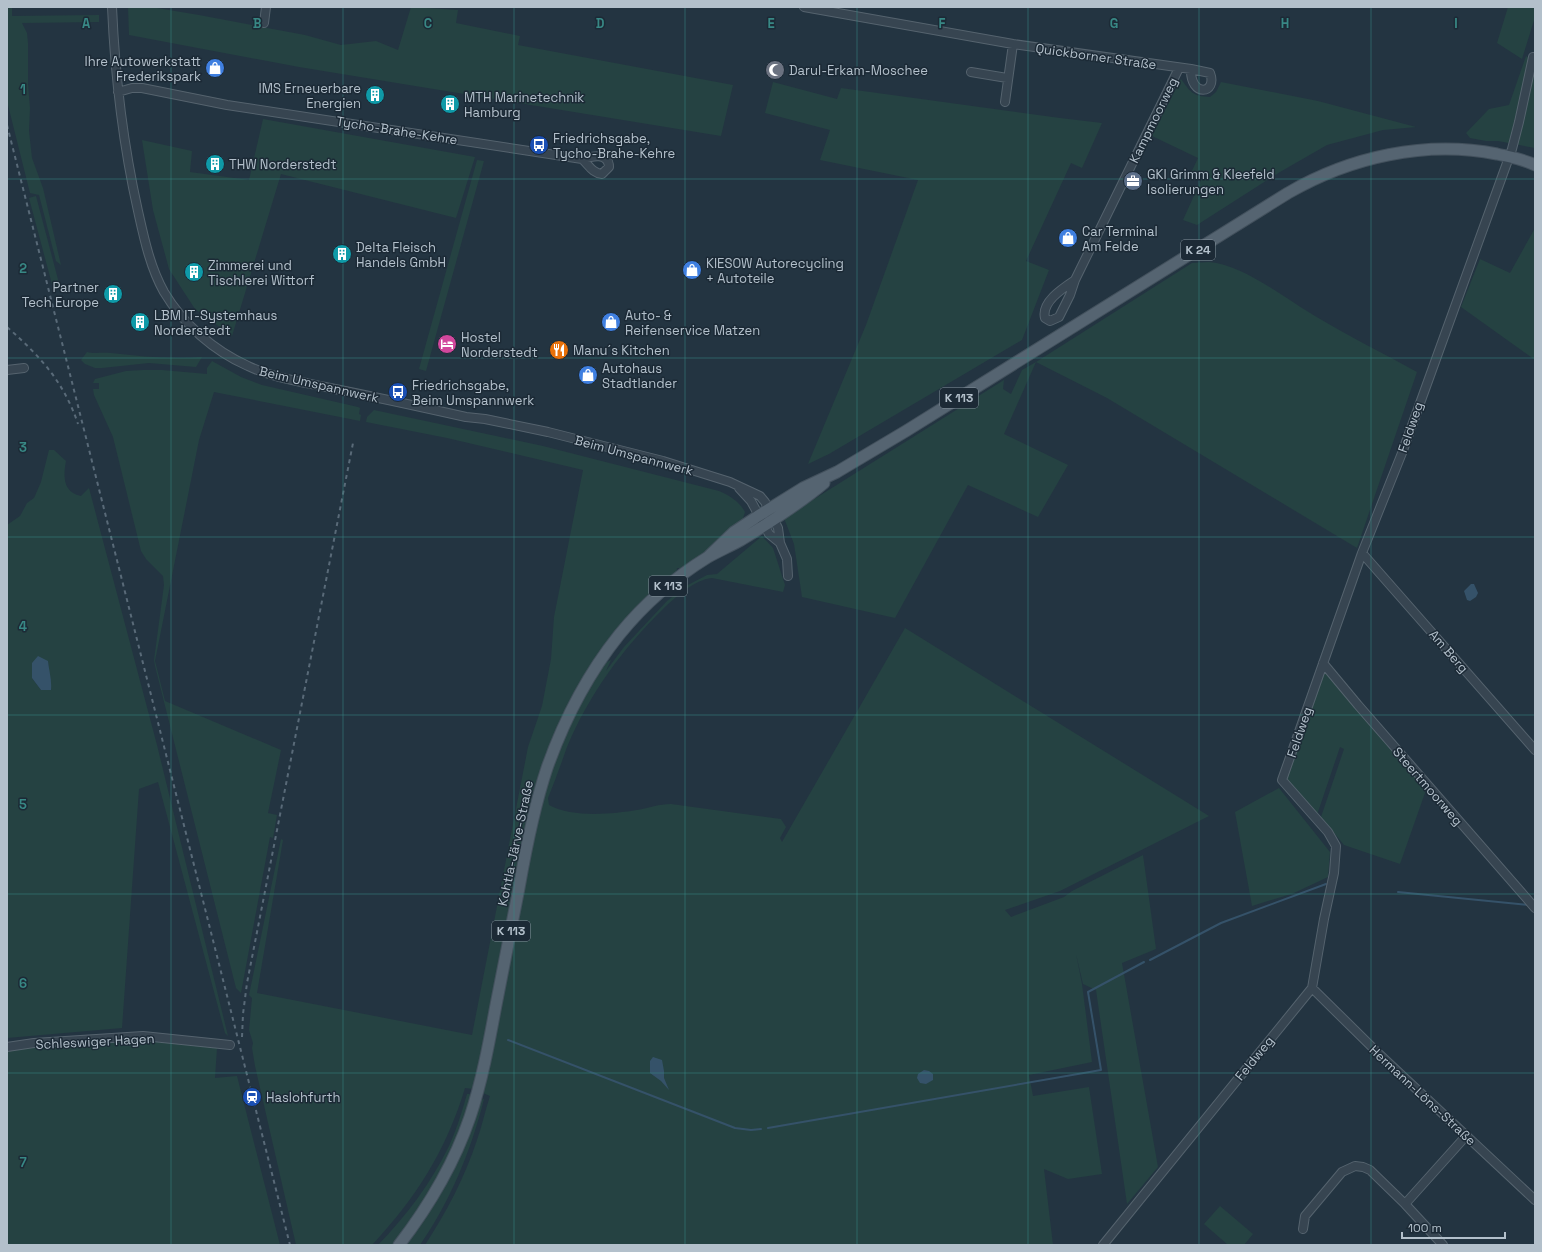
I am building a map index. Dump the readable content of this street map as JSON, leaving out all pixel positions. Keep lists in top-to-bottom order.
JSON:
{
  "streets": {
    "main road": ["K 24", "K 113", "Kohtla-Järve-Straße"],
    "street": [
      "Quickborner Straße",
      "Kampmoorweg",
      "Tycho-Brahe-Kehre",
      "Beim Umspannwerk",
      "Feldweg",
      "Am Berg",
      "Steertmoorweg",
      "Schleswiger Hagen",
      "Hermann-Löns-Straße"
    ]
  },
  "crossings": [
    ["Quickborner Straße", "Kampmoorweg"],
    ["Tycho-Brahe-Kehre", "Beim Umspannwerk"],
    ["K 24", "Feldweg"],
    ["K 24", "Kohtla-Järve-Straße"],
    ["Beim Umspannwerk", "Kohtla-Järve-Straße"],
    ["Feldweg", "Am Berg"],
    ["Feldweg", "Steertmoorweg"],
    ["Feldweg", "Hermann-Löns-Straße"]
  ],
  "places": {
    "shop": [
      "Ihre Autowerkstatt Frederikspark",
      "Car Terminal Am Felde",
      "KIESOW Autorecycling + Autoteile",
      "Auto- & Reifenservice Matzen",
      "Autohaus Stadtlander"
    ],
    "mosque": ["Darul-Erkam-Moschee"],
    "building": [
      "IMS Erneuerbare Energien",
      "MTH Marinetechnik Hamburg",
      "THW Norderstedt",
      "Delta Fleisch Handels GmbH",
      "Zimmerei und Tischlerei Wittorf",
      "Partner Tech Europe",
      "LBM IT-Systemhaus Norderstedt"
    ],
    "bus stop": ["Friedrichsgabe, Tycho-Brahe-Kehre", "Friedrichsgabe, Beim Umspannwerk"],
    "office": ["GKI Grimm & Kleefeld Isolierungen"],
    "hotel": ["Hostel Norderstedt"],
    "restaurant": ["Manu´s Kitchen"],
    "station": ["Haslohfurth"]
  },
  "scale_bar": "100 m",
  "grid": {
    "columns": [
      "A",
      "B",
      "C",
      "D",
      "E",
      "F",
      "G",
      "H",
      "I"
    ],
    "rows": [
      "1",
      "2",
      "3",
      "4",
      "5",
      "6",
      "7"
    ]
  }
}
